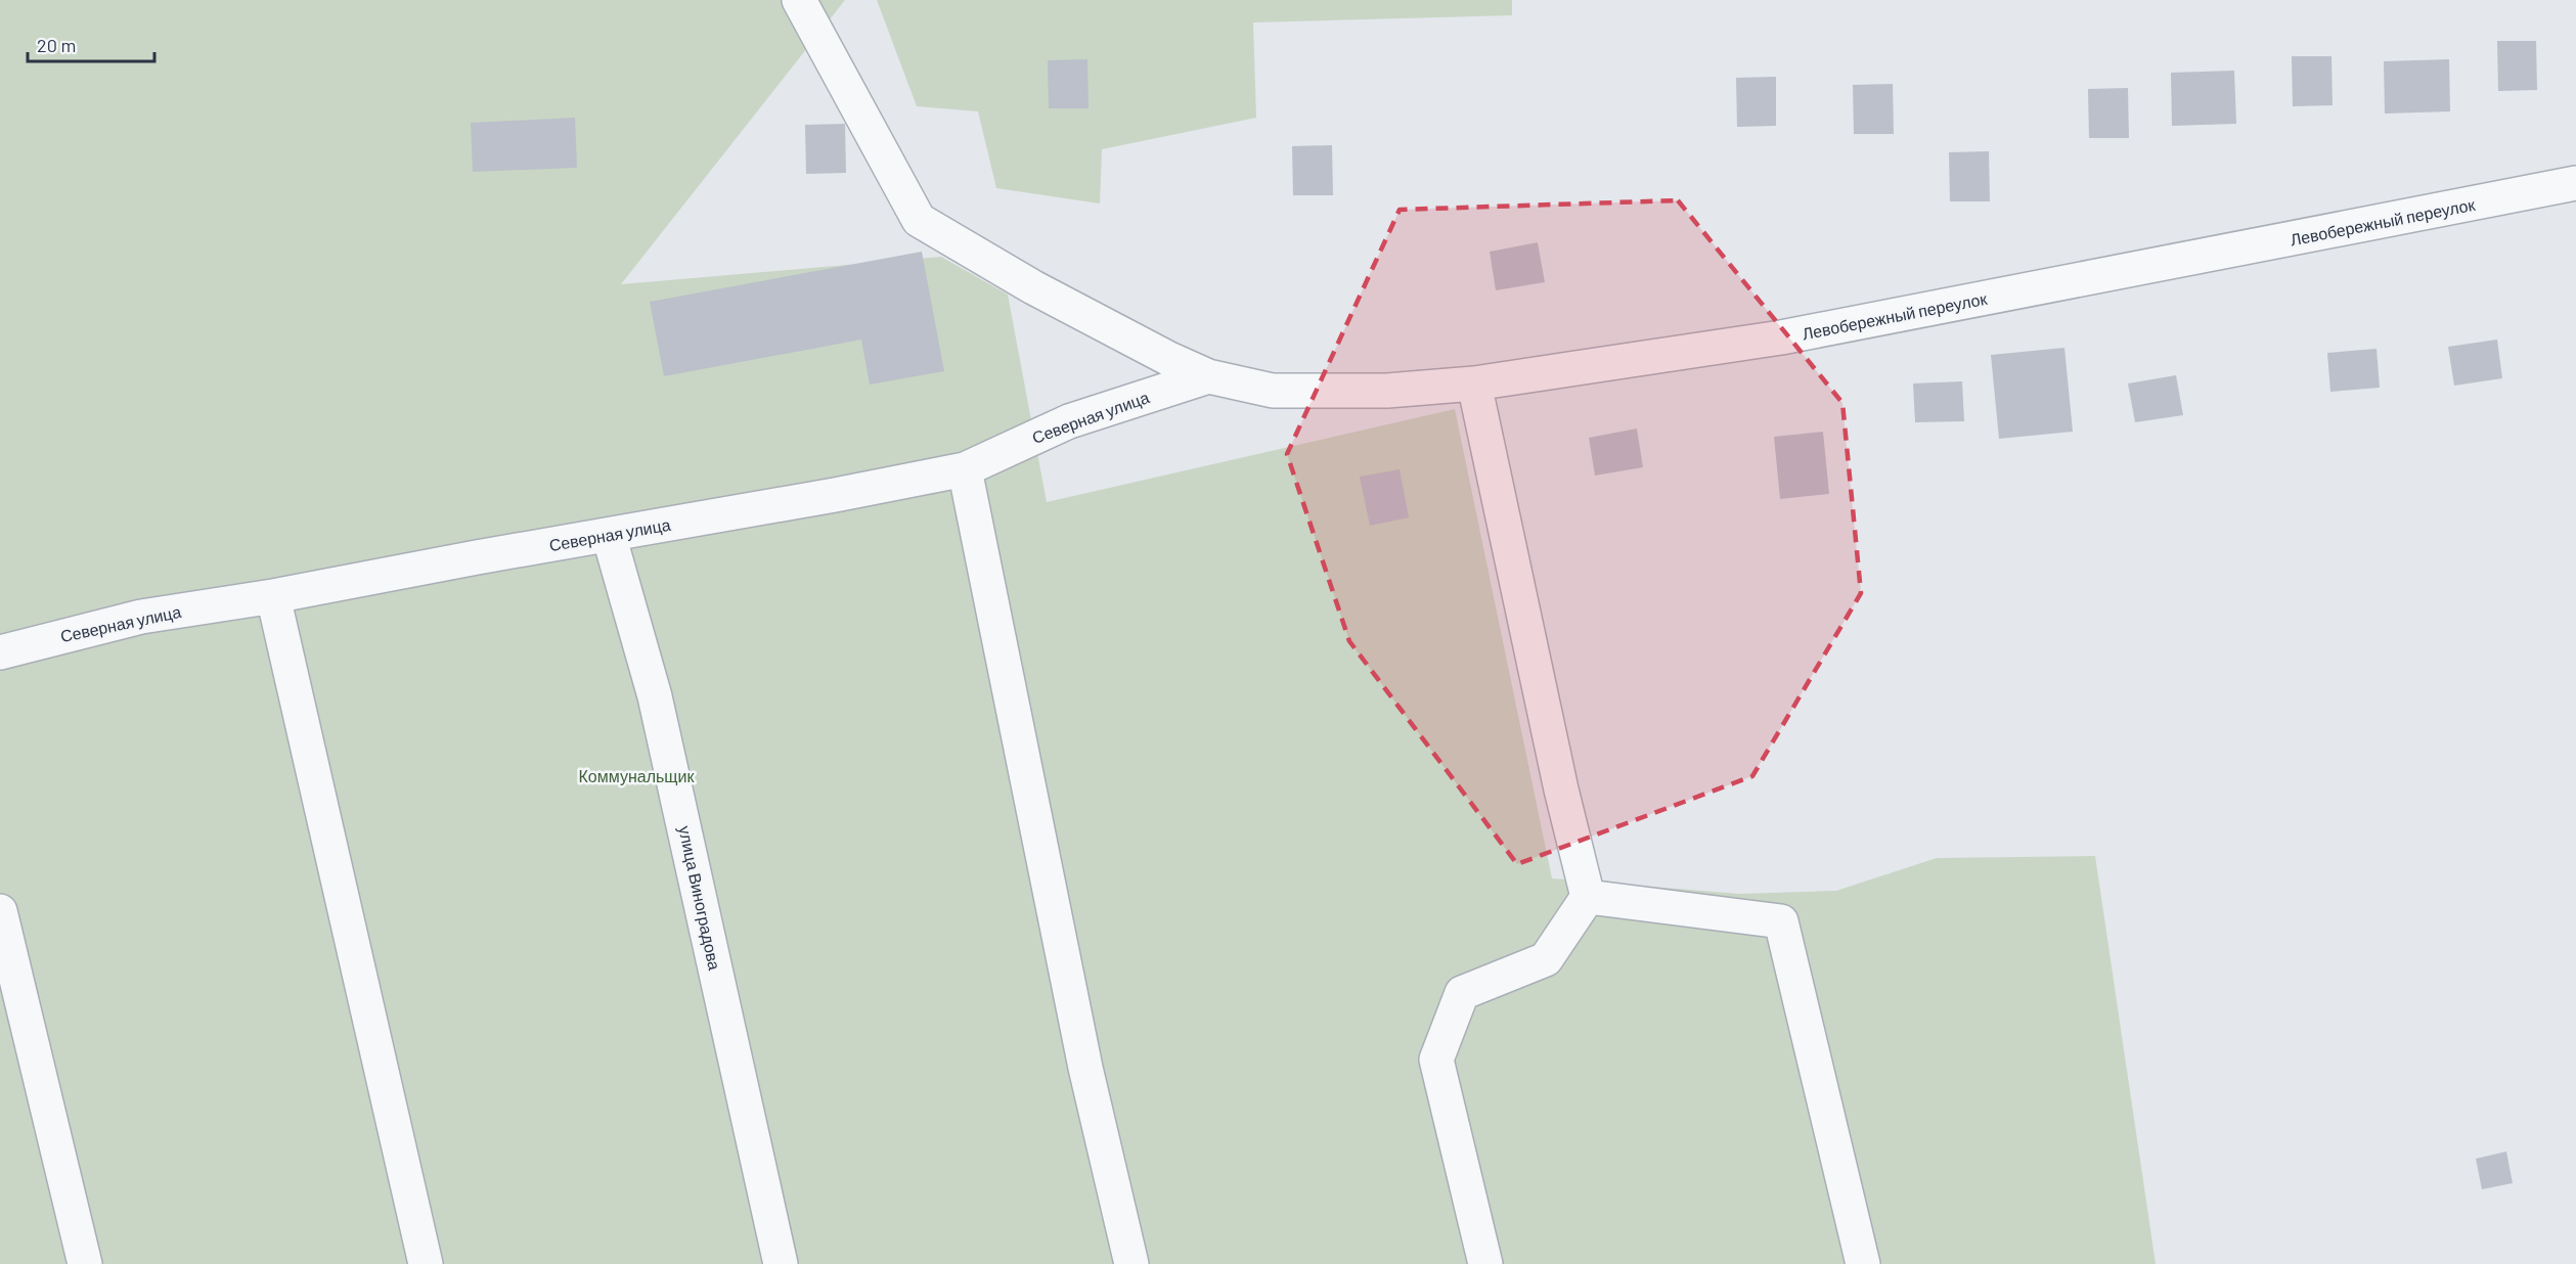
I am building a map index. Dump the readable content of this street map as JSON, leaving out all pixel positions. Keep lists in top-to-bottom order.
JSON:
{
  "streets": {
    "street": ["Левобережный переулок", "Северная улица", "улица Виноградова"]
  },
  "crossings": [
    ["Левобережный переулок", "Северная улица"],
    ["Северная улица", "улица Виноградова"]
  ],
  "parks": ["Коммунальщик"],
  "scale_bar": "20 m"
}
